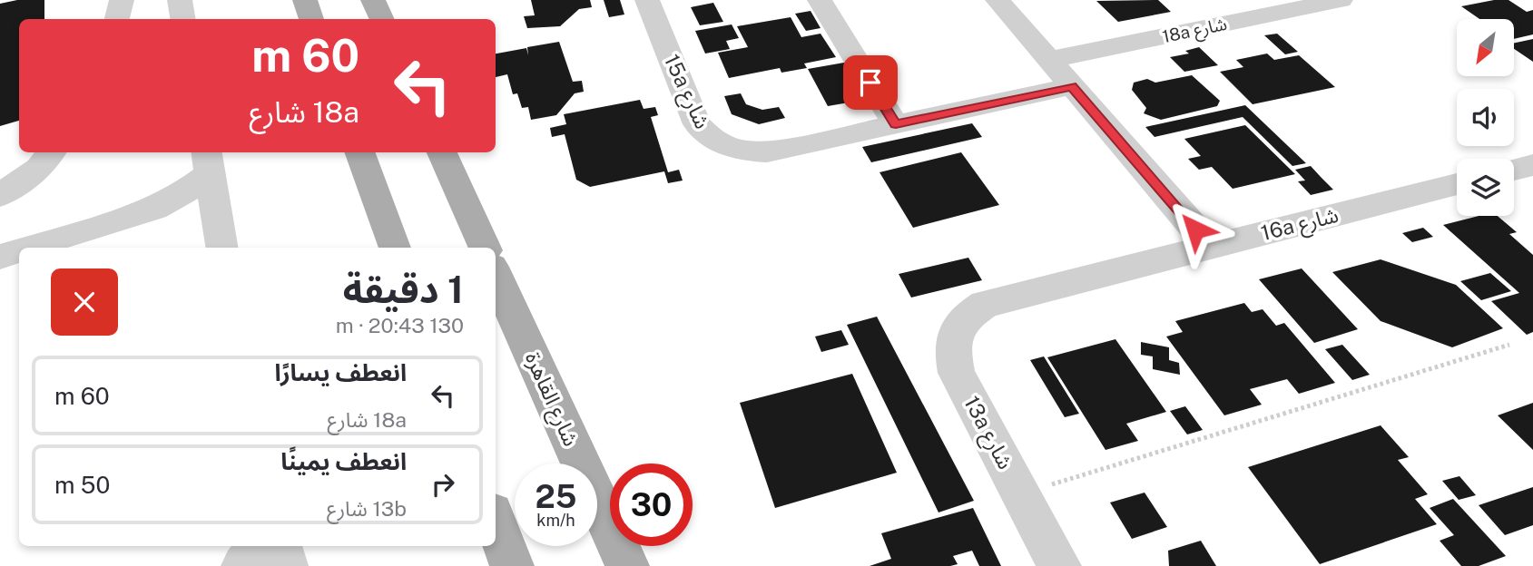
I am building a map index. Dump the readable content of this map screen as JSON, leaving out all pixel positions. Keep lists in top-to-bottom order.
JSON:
{
  "streets": {
    "main road": ["شارع القاهرة"],
    "street": [
      "18a شارع",
      "15a شارع",
      "16a شارع",
      "13a شارع"
    ]
  },
  "crossings": [
    ["16a شارع", "13a شارع"]
  ],
  "north": "bottom left",
  "page": {
    "turn": ["60 m", "18a شارع"],
    "heading": ["1 دقيقة", "130 m · 20:43"],
    "list": [
      {
        "name": "انعطف يسارًا",
        "note": "18a شارع",
        "value": "60 m"
      },
      {
        "name": "انعطف يمينًا",
        "note": "13b شارع",
        "value": "50 m"
      }
    ],
    "speed": "25 km/h",
    "limit": "30"
  }
}
